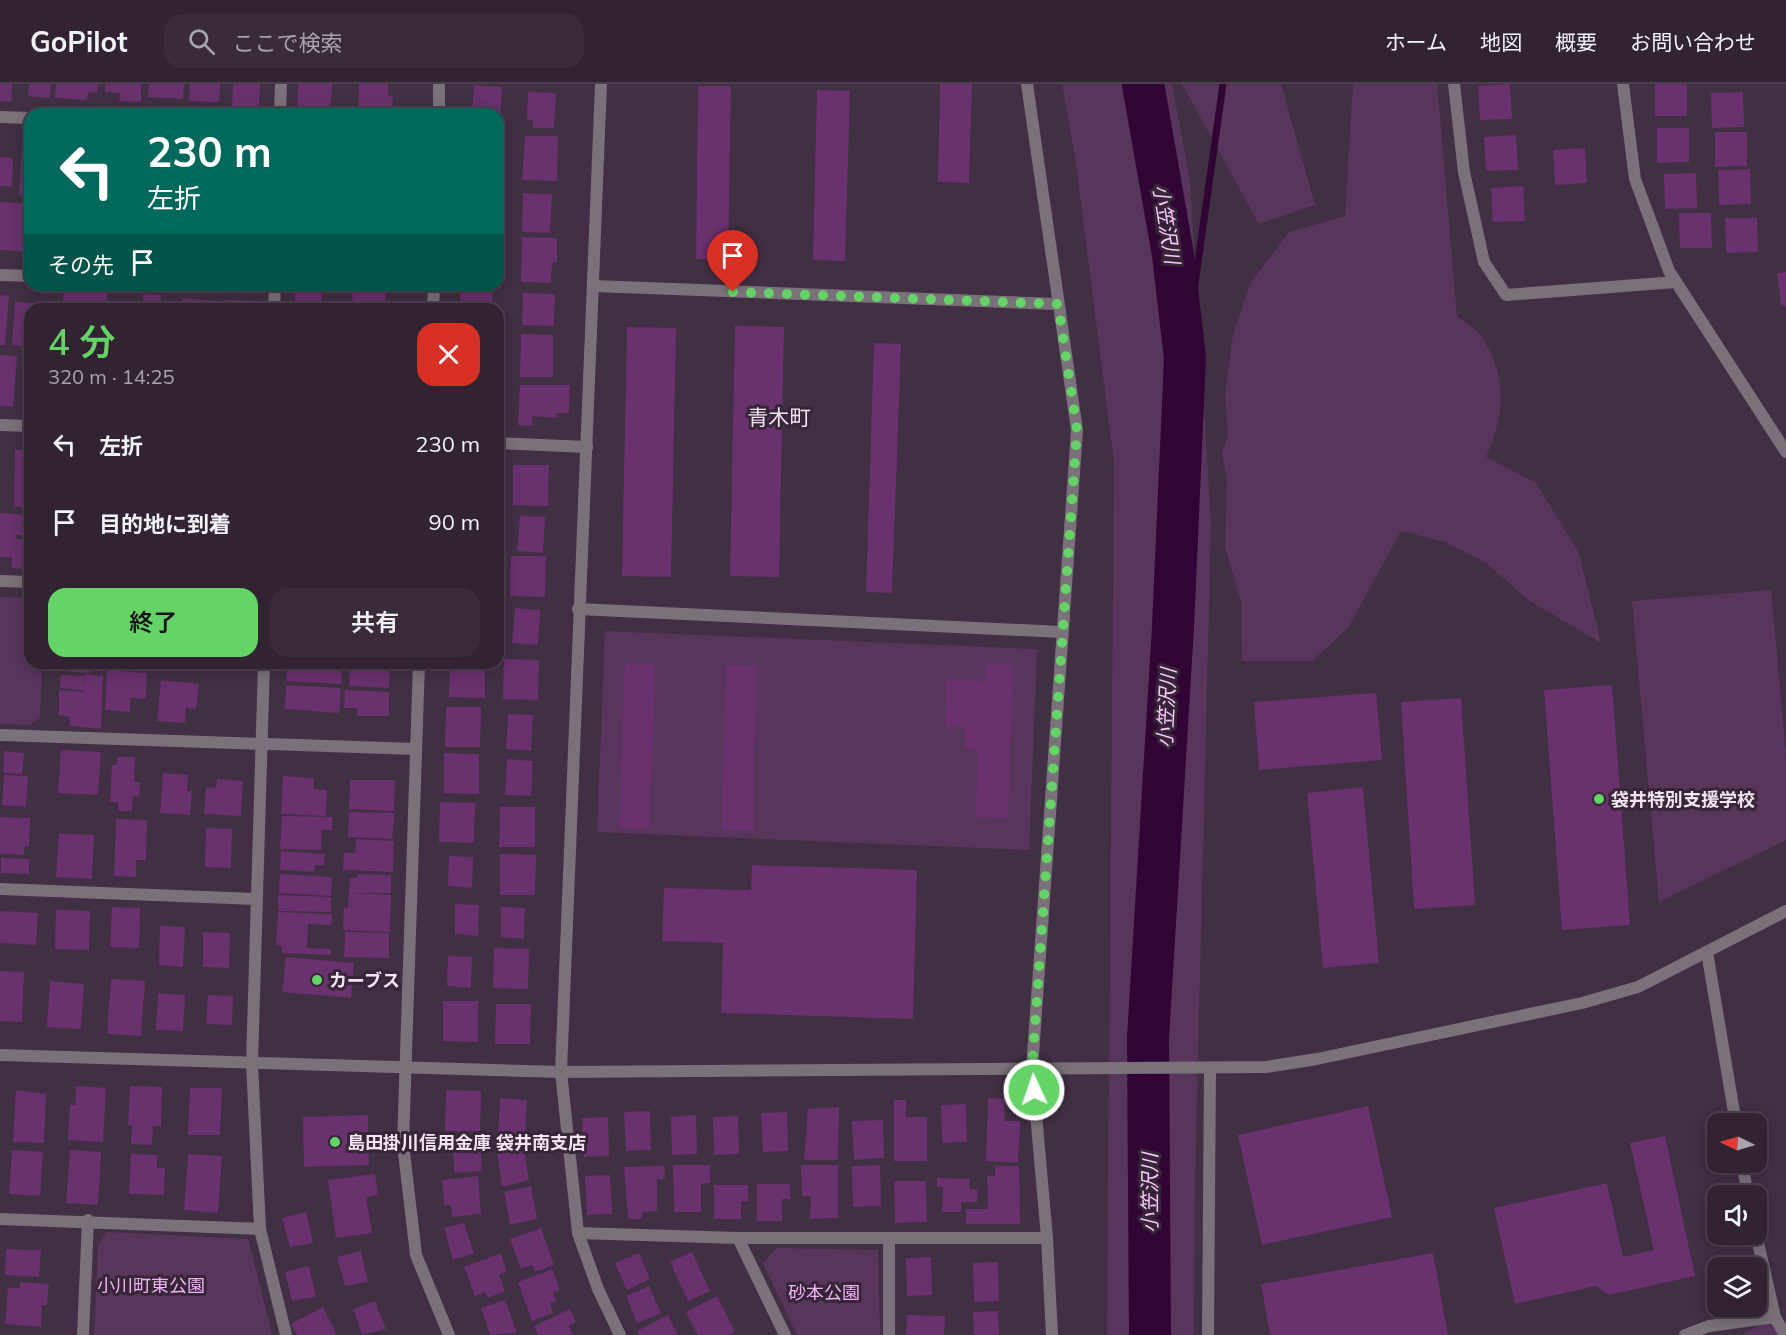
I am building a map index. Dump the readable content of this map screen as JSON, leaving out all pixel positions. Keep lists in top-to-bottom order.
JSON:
{
  "districts": ["青木町"],
  "water": ["小笠沢川"],
  "parks": ["小川町東公園", "砂本公園"],
  "places": ["袋井特別支援学校", "カーブス", "島田掛川信用金庫 袋井南支店"],
  "north": "left",
  "page": {
    "header": "GoPilot",
    "search": "ここで検索",
    "nav": [
      "ホーム",
      "地図",
      "概要",
      "お問い合わせ"
    ],
    "turn": ["230 m", "左折"],
    "then": "その先",
    "heading": ["4 分", "320 m · 14:25"],
    "list": [
      {
        "name": "左折",
        "value": "230 m"
      },
      {
        "name": "目的地に到着",
        "value": "90 m"
      }
    ],
    "buttons": ["終了", "共有"]
  }
}
